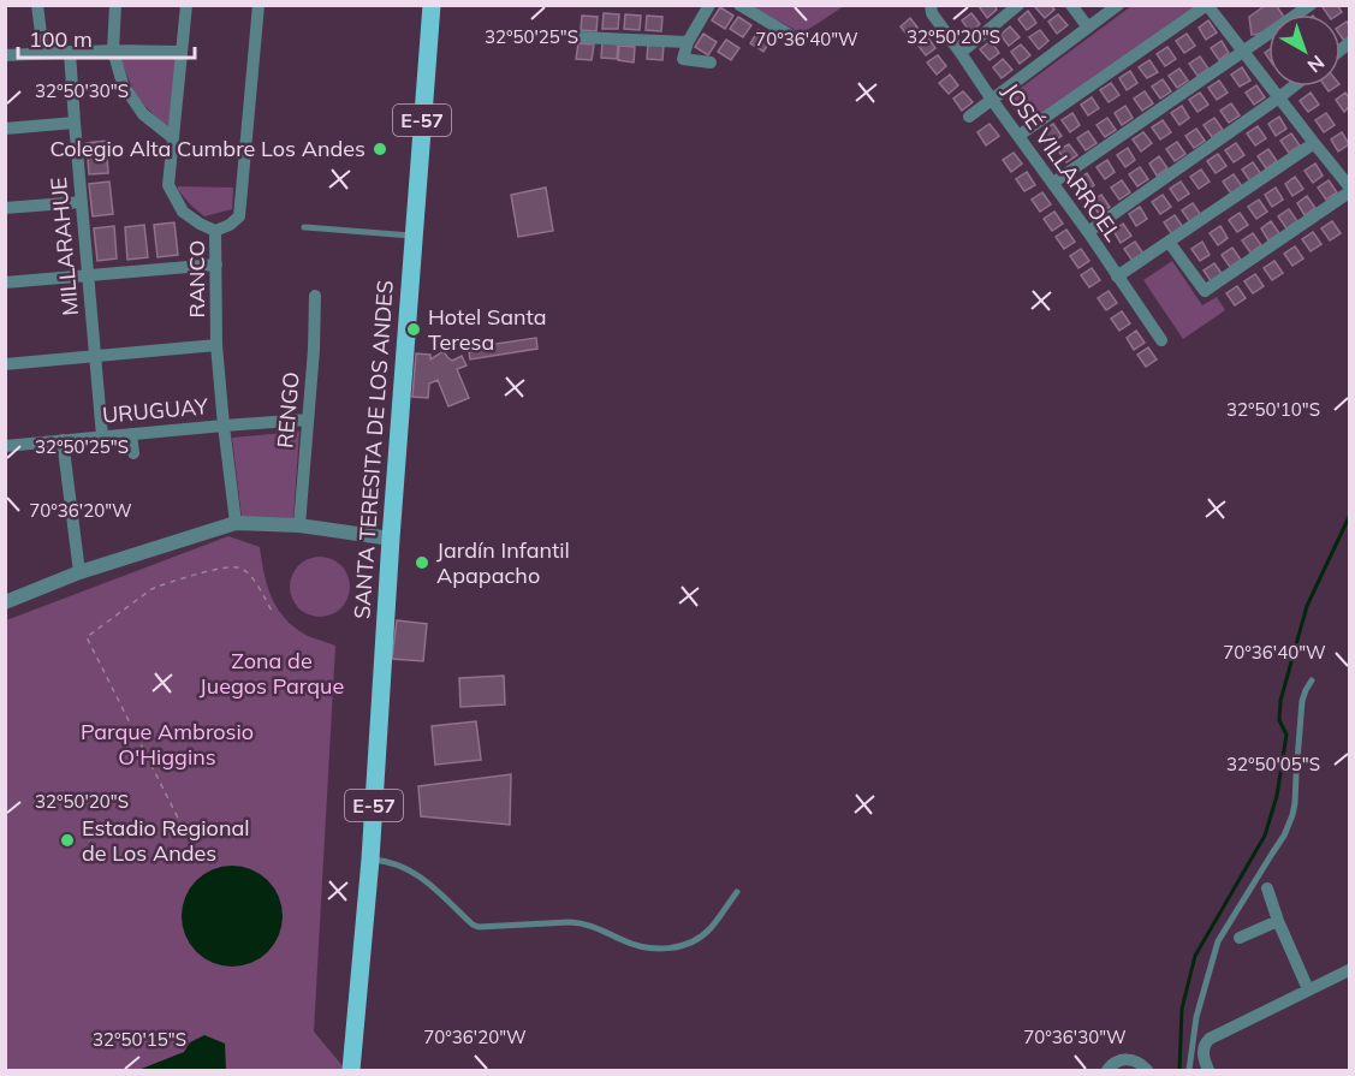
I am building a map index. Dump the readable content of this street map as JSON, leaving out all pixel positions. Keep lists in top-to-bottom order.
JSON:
{
  "streets": {
    "main road": ["E-57", "SANTA TERESITA DE LOS ANDES"],
    "street": [
      "JOSÉ VILLARROEL",
      "MILLARAHUE",
      "RANCO",
      "RENGO",
      "URUGUAY"
    ]
  },
  "crossings": [
    ["MILLARAHUE", "URUGUAY"],
    ["RANCO", "URUGUAY"],
    ["RENGO", "URUGUAY"]
  ],
  "parks": ["Zona de Juegos Parque", "Parque Ambrosio O'Higgins"],
  "places": [
    "Colegio Alta Cumbre Los Andes",
    "Hotel Santa Teresa",
    "Jardín Infantil Apapacho",
    "Estadio Regional de Los Andes"
  ],
  "scale_bar": "100 m",
  "north": "bottom right",
  "coordinates": [
    "32°50'25\"S",
    "32°50'20\"S",
    "70°36'40\"W",
    "32°50'30\"S",
    "32°50'10\"S",
    "70°36'20\"W",
    "32°50'05\"S",
    "70°36'30\"W",
    "32°50'15\"S"
  ]
}
